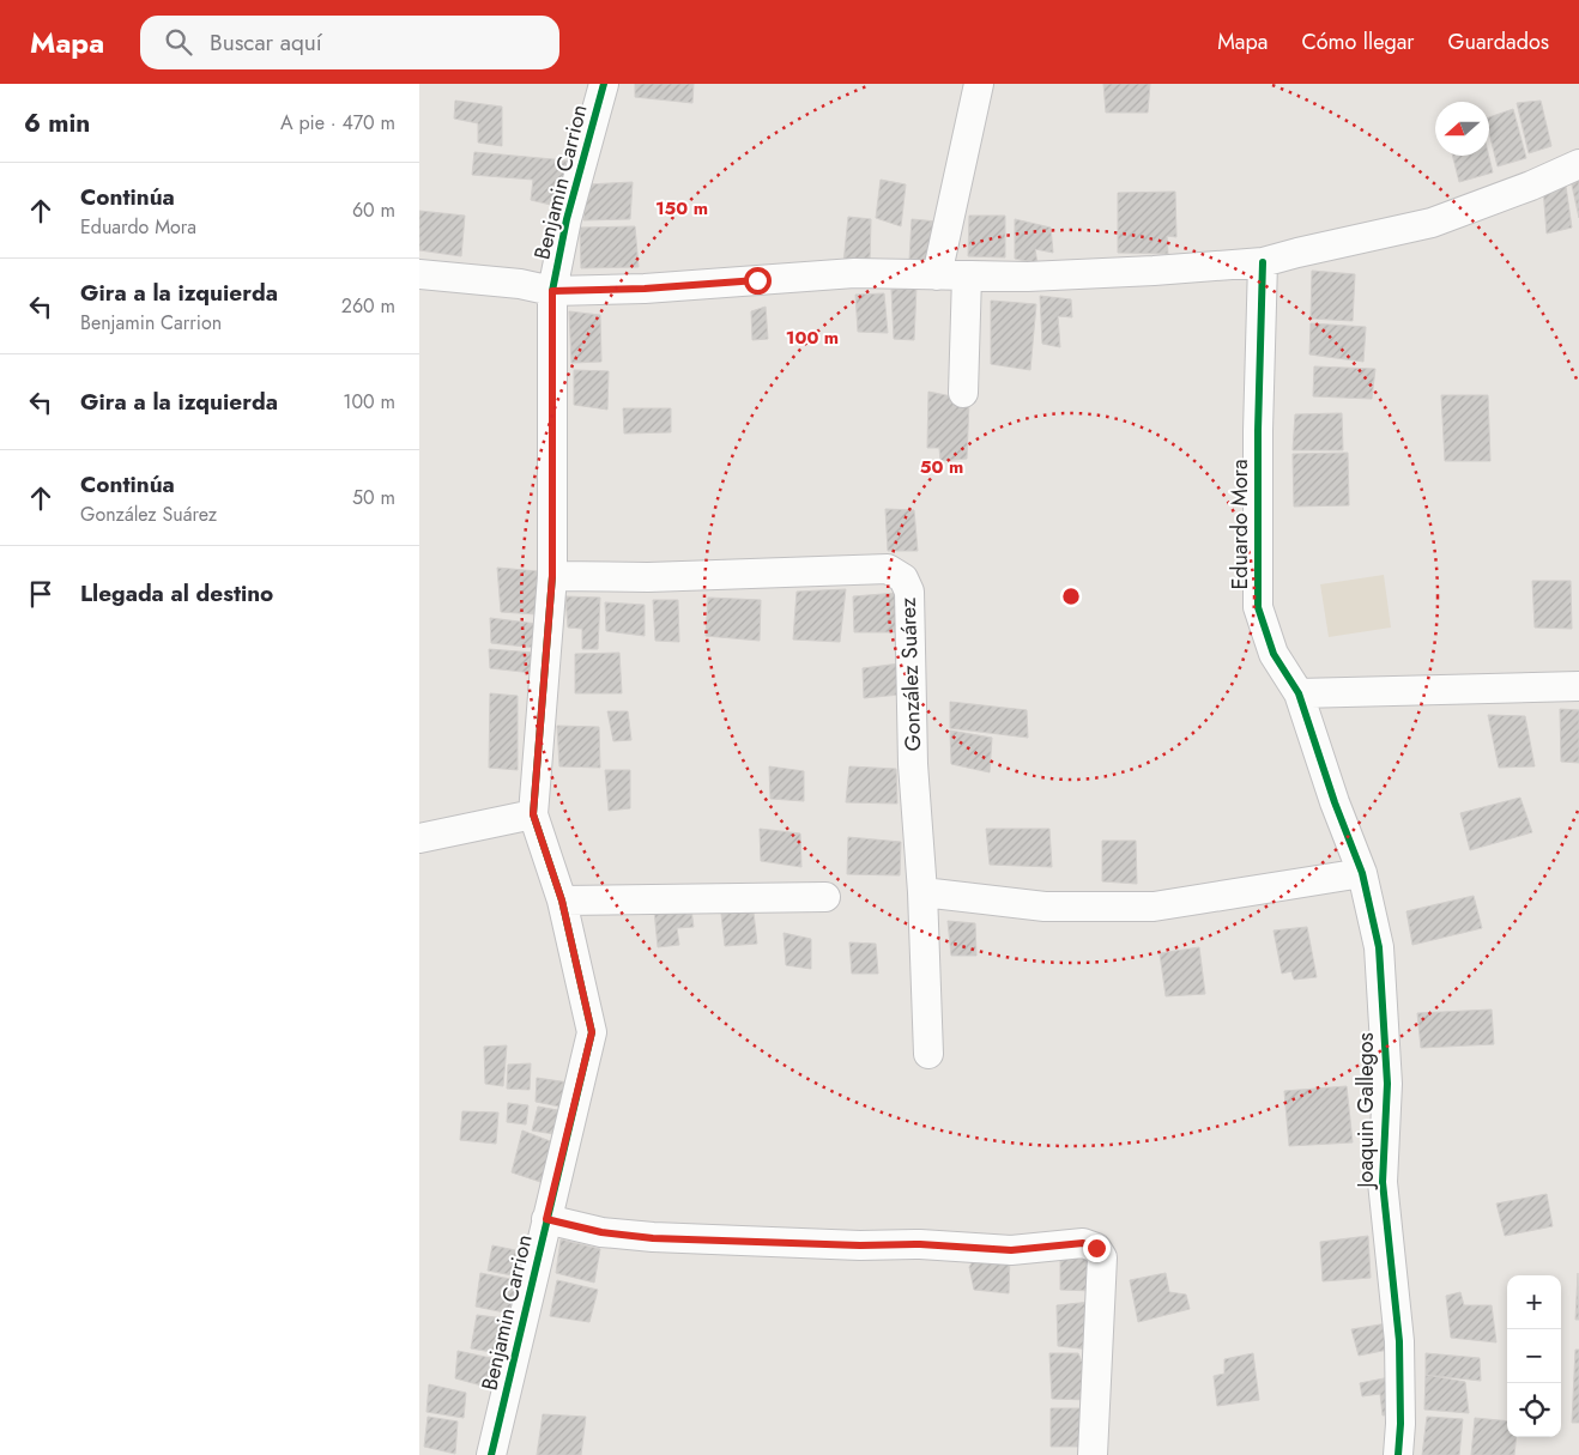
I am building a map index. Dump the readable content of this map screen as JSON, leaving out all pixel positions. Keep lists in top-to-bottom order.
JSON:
{
  "streets": {
    "street": [
      "Benjamin Carrion",
      "Eduardo Mora",
      "González Suárez",
      "Joaquin Gallegos"
    ]
  },
  "crossings": [
    ["Benjamin Carrion", "González Suárez"],
    ["Eduardo Mora", "Joaquin Gallegos"]
  ],
  "north": "left",
  "page": {
    "header": "Mapa",
    "search": "Buscar aquí",
    "nav": ["Mapa", "Cómo llegar", "Guardados"],
    "heading": ["6 min", "A pie · 470 m"],
    "list": [
      ["Continúa", "Eduardo Mora", "60 m"],
      ["Gira a la izquierda", "Benjamin Carrion", "260 m"],
      ["Gira a la izquierda", "100 m"],
      ["Continúa", "González Suárez", "50 m"],
      "Llegada al destino"
    ],
    "map_buttons": ["+", "−"]
  },
  "rings": ["150 m", "100 m", "50 m"]
}
